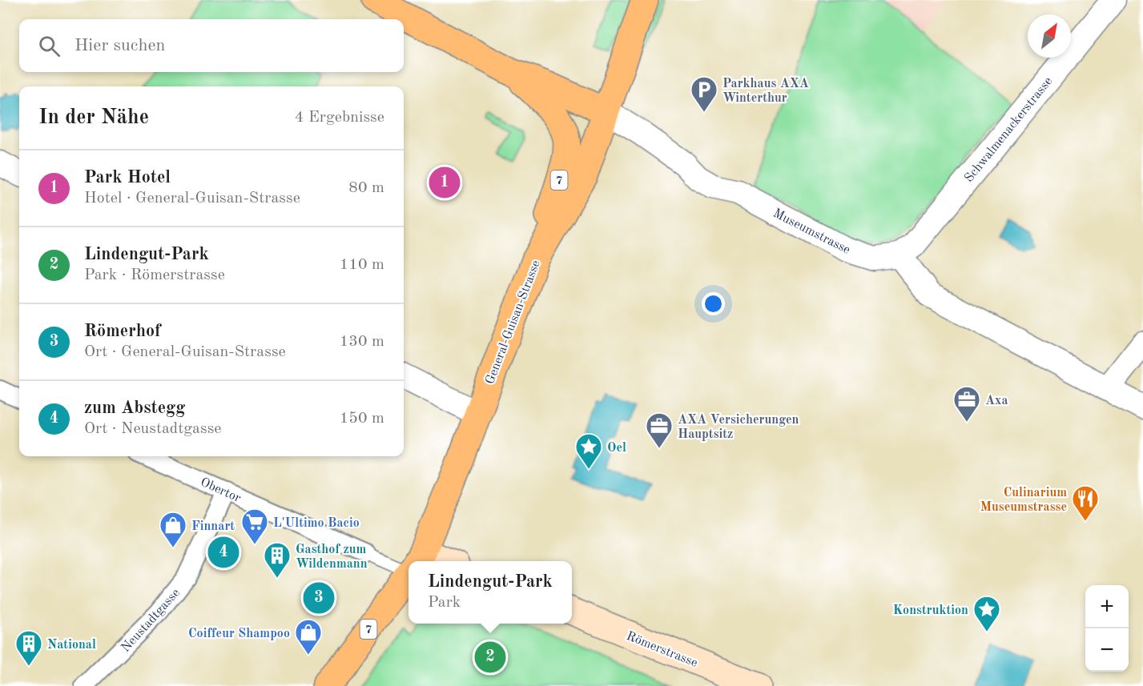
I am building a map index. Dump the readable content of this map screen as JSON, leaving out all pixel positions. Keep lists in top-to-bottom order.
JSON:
{
  "streets": {
    "main road": ["7", "General-Guisan-Strasse", "Römerstrasse"],
    "street": [
      "Schwalmenackerstrasse",
      "Museumstrasse",
      "Obertor",
      "Neustadtgasse"
    ]
  },
  "crossings": [
    ["Schwalmenackerstrasse", "Museumstrasse"],
    ["7", "Museumstrasse"],
    ["7", "General-Guisan-Strasse"],
    ["Museumstrasse", "General-Guisan-Strasse"],
    ["Obertor", "Neustadtgasse"]
  ],
  "places": {
    "parking": ["Parkhaus AXA Winterthur"],
    "office": ["Axa", "AXA Versicherungen Hauptsitz"],
    "place": ["Oel", "Konstruktion"],
    "restaurant": ["Culinarium Museumstrasse"],
    "supermarket": ["L'Ultimo Bacio"],
    "shop": ["Finnart", "Coiffeur Shampoo"],
    "building": ["Gasthof zum Wildenmann", "National"]
  },
  "north": "top right",
  "page": {
    "search": "Hier suchen",
    "heading": ["In der Nähe", "4 Ergebnisse"],
    "list": [
      {
        "mark": "1",
        "name": "Park Hotel",
        "note": "Hotel · General-Guisan-Strasse",
        "value": "80 m"
      },
      {
        "mark": "2",
        "name": "Lindengut-Park",
        "note": "Park · Römerstrasse",
        "value": "110 m"
      },
      {
        "mark": "3",
        "name": "Römerhof",
        "note": "Ort · General-Guisan-Strasse",
        "value": "130 m"
      },
      {
        "mark": "4",
        "name": "zum Abstegg",
        "note": "Ort · Neustadtgasse",
        "value": "150 m"
      }
    ],
    "pins": [
      "1",
      "4",
      "3",
      "2"
    ],
    "popup": ["Lindengut-Park", "Park"],
    "map_buttons": ["+", "−"]
  }
}
